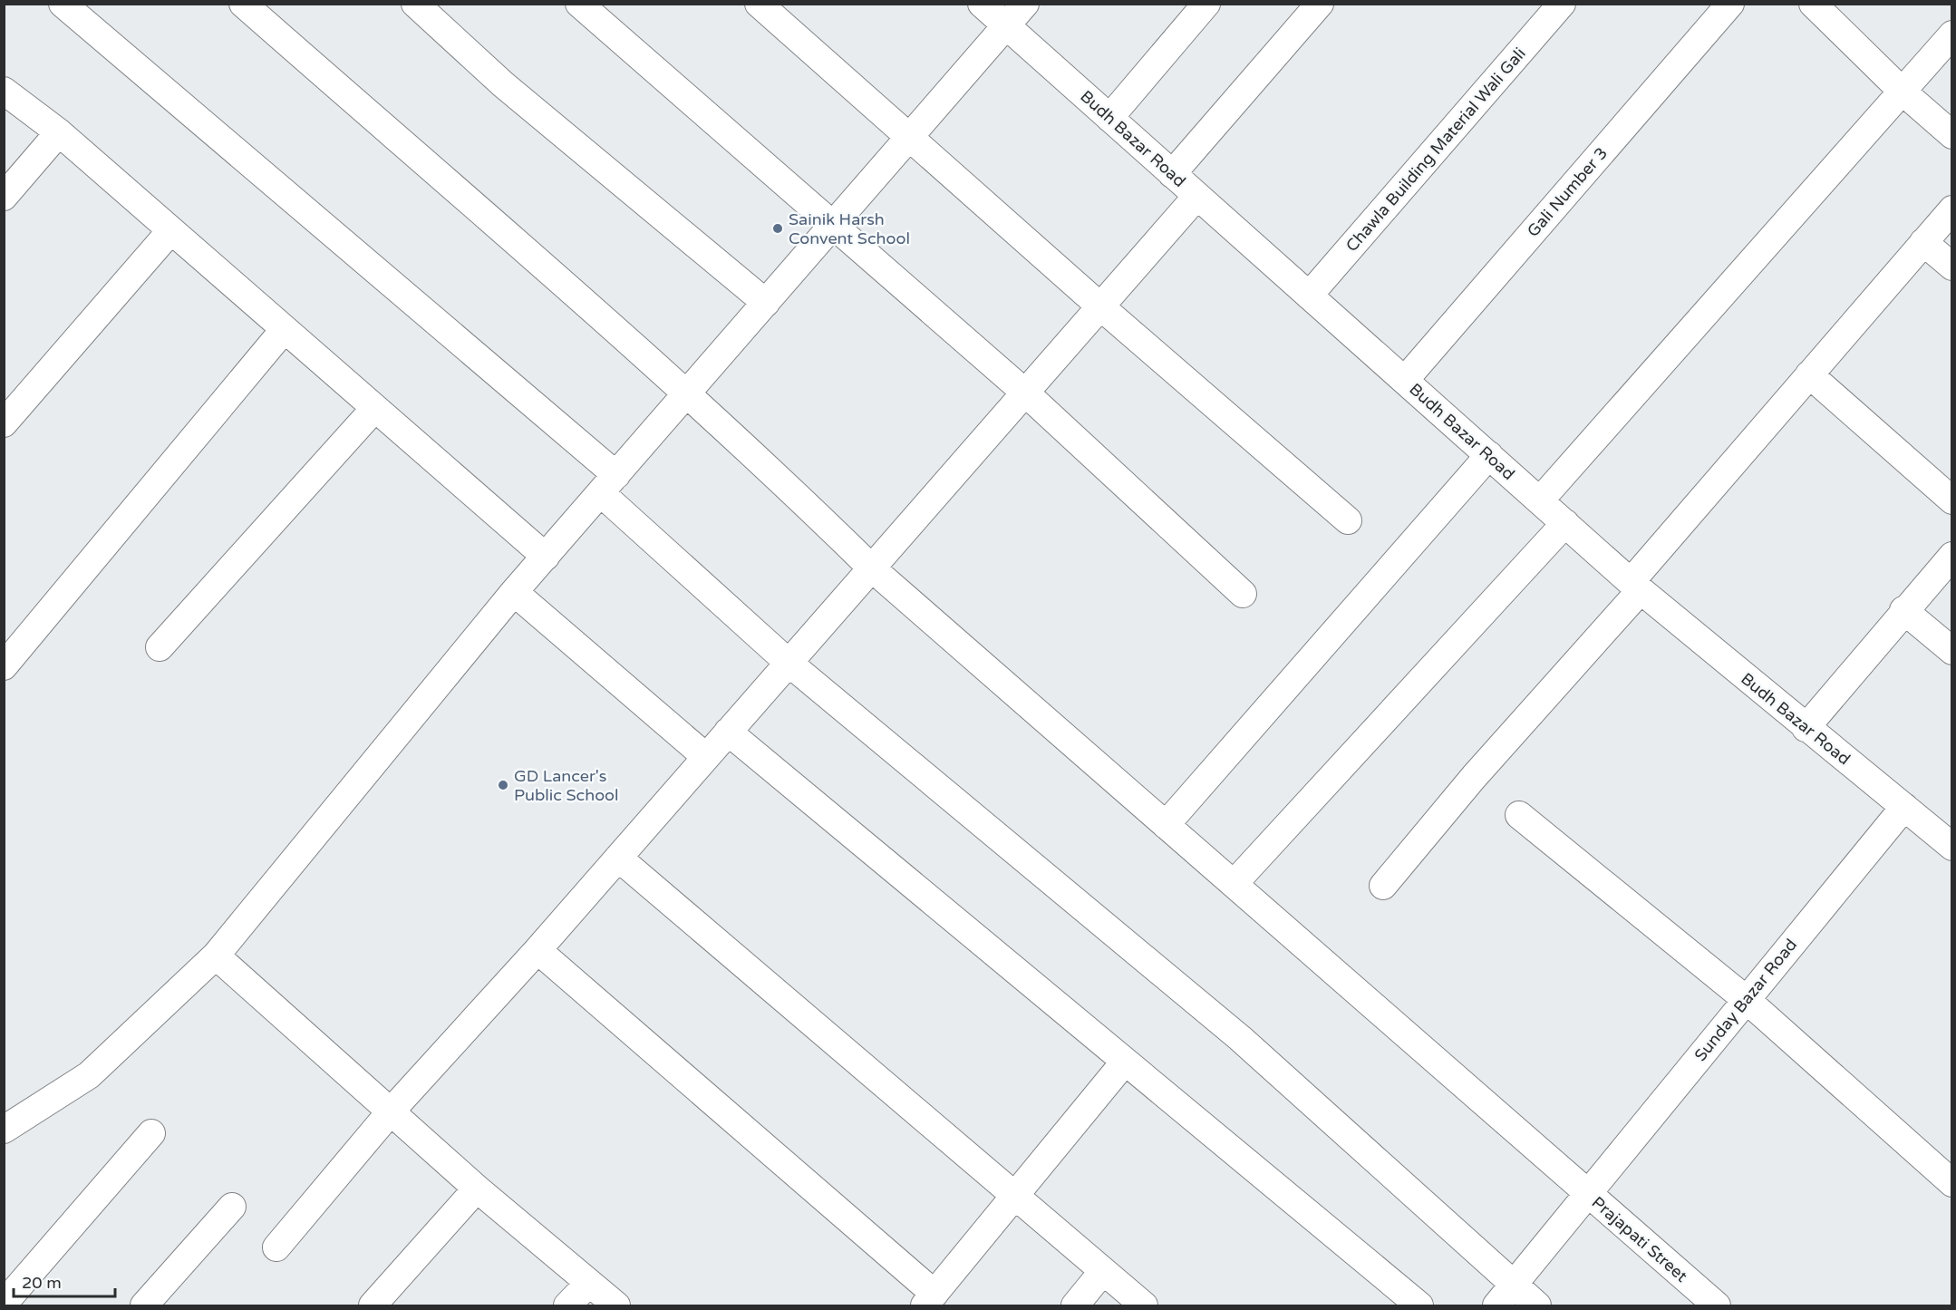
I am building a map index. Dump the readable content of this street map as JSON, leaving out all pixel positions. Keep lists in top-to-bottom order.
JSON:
{
  "streets": {
    "street": [
      "Budh Bazar Road",
      "Chawla Building Material Wali Gali",
      "Gali Number 3",
      "Sunday Bazar Road",
      "Prajapati Street"
    ]
  },
  "crossings": [
    ["Budh Bazar Road", "Chawla Building Material Wali Gali"],
    ["Budh Bazar Road", "Gali Number 3"],
    ["Budh Bazar Road", "Sunday Bazar Road"],
    ["Sunday Bazar Road", "Prajapati Street"]
  ],
  "places": ["Sainik Harsh Convent School", "GD Lancer's Public School"],
  "scale_bar": "20 m"
}
